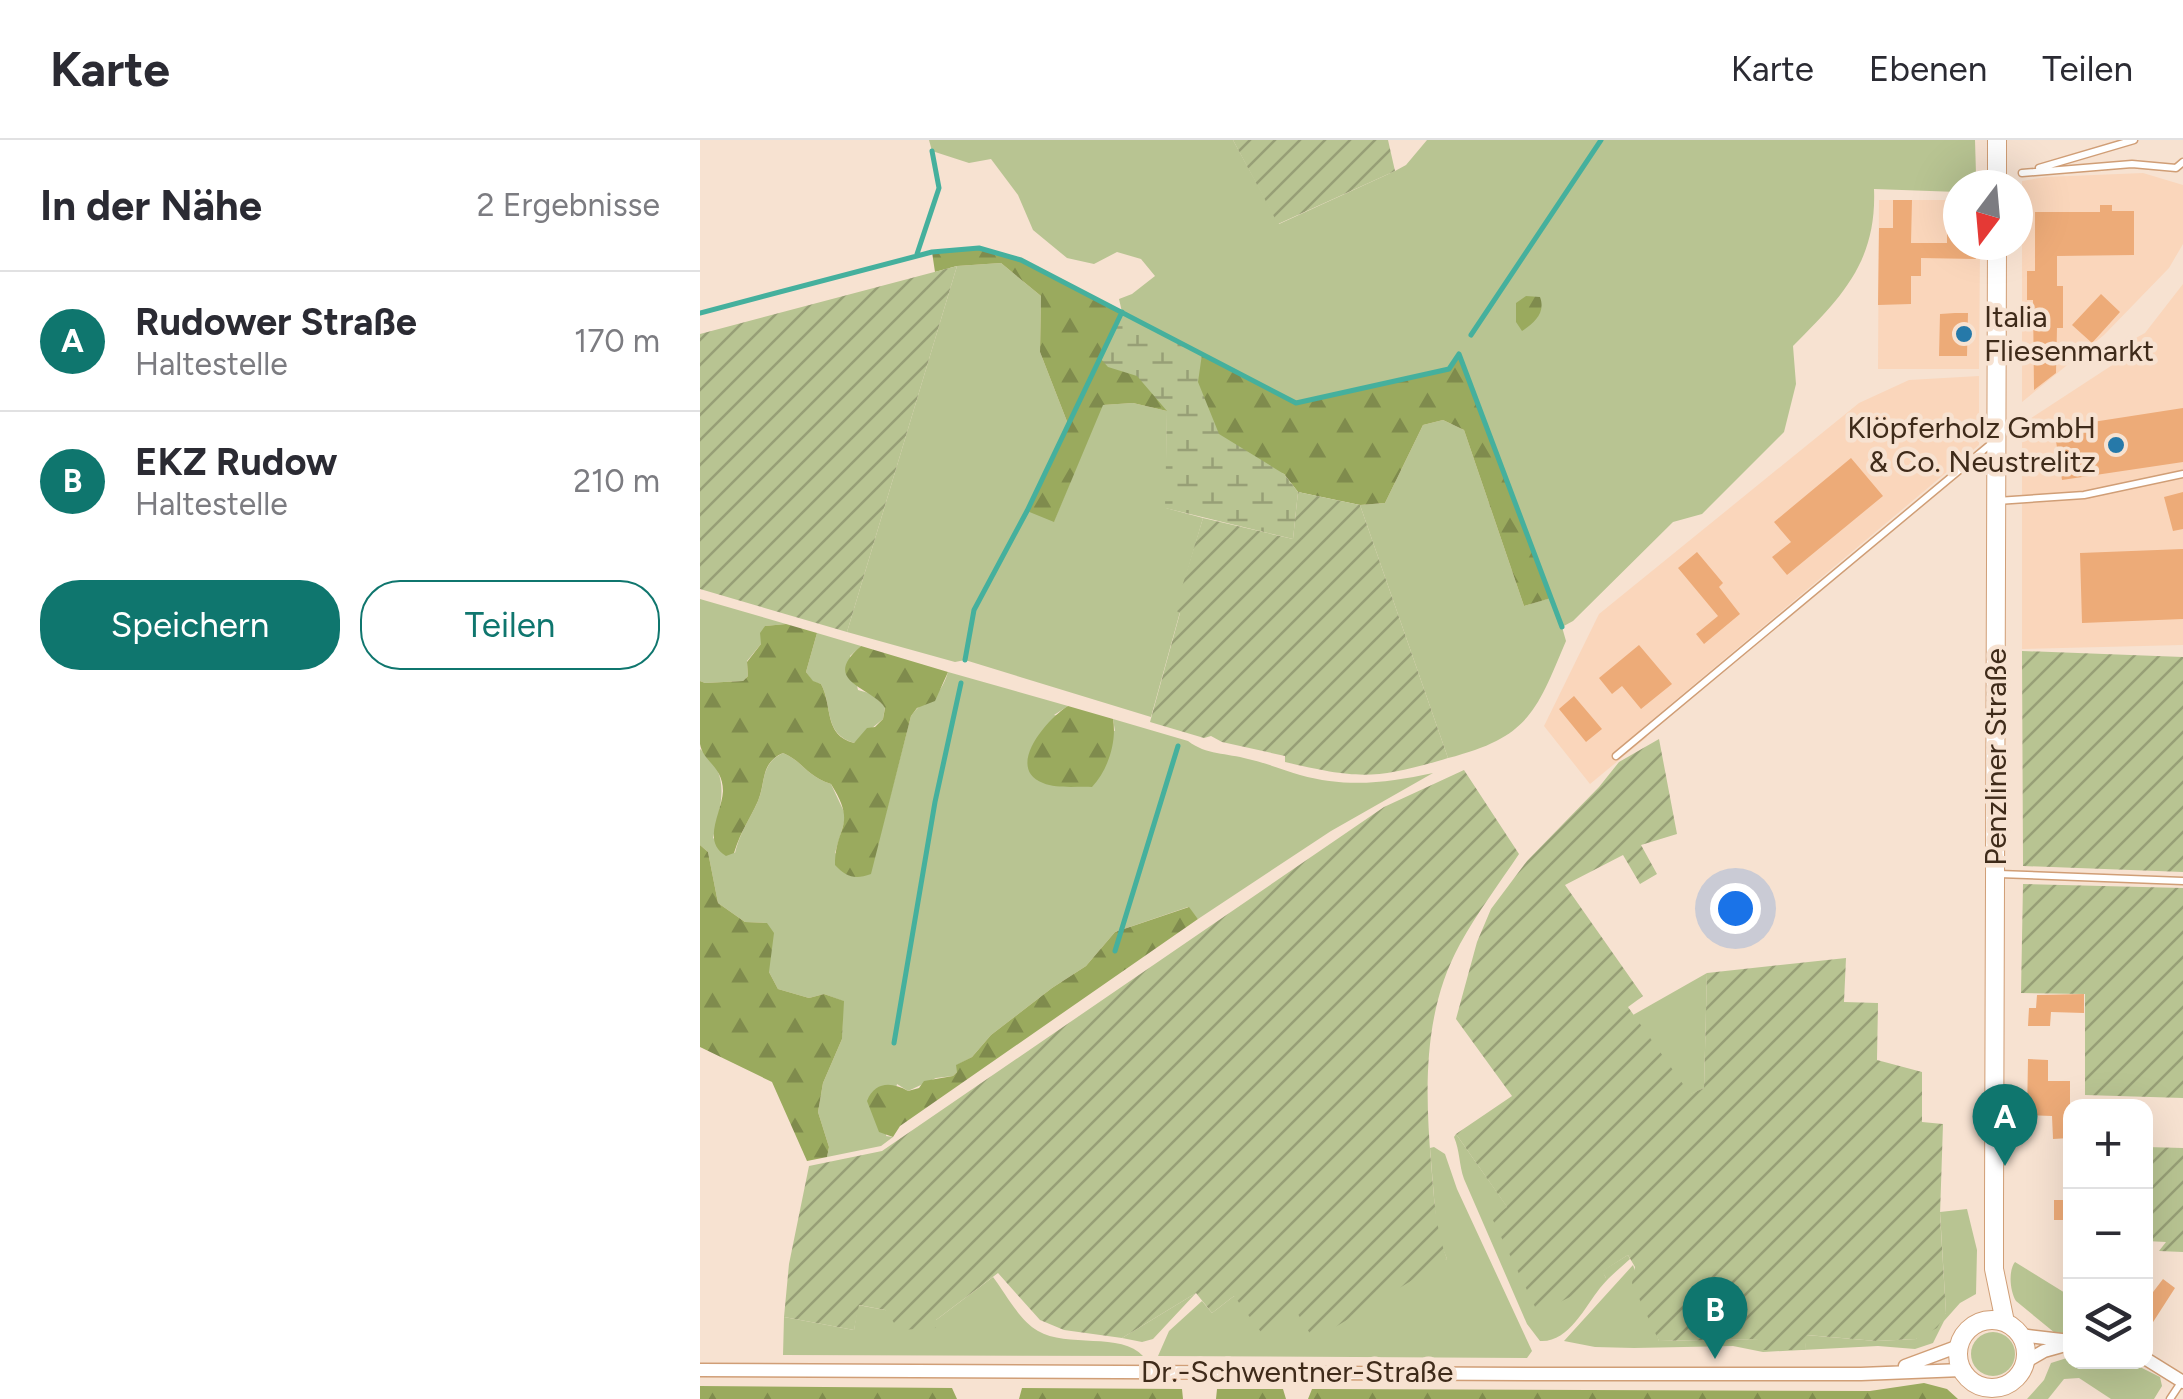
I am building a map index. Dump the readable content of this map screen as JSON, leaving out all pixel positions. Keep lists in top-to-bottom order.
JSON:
{
  "streets": {
    "main road": ["Penzliner Straße"],
    "street": ["Dr.-Schwentner-Straße"]
  },
  "crossings": [
    ["Penzliner Straße", "Dr.-Schwentner-Straße"]
  ],
  "places": ["Italia Fliesenmarkt", "Klöpferholz GmbH & Co. Neustrelitz"],
  "north": "bottom",
  "page": {
    "header": "Karte",
    "nav": ["Karte", "Ebenen", "Teilen"],
    "heading": ["In der Nähe", "2 Ergebnisse"],
    "list": [
      {
        "mark": "A",
        "name": "Rudower Straße",
        "note": "Haltestelle",
        "value": "170 m"
      },
      {
        "mark": "B",
        "name": "EKZ Rudow",
        "note": "Haltestelle",
        "value": "210 m"
      }
    ],
    "buttons": ["Speichern", "Teilen"],
    "pins": ["A", "B"],
    "map_buttons": ["+", "−"]
  }
}
